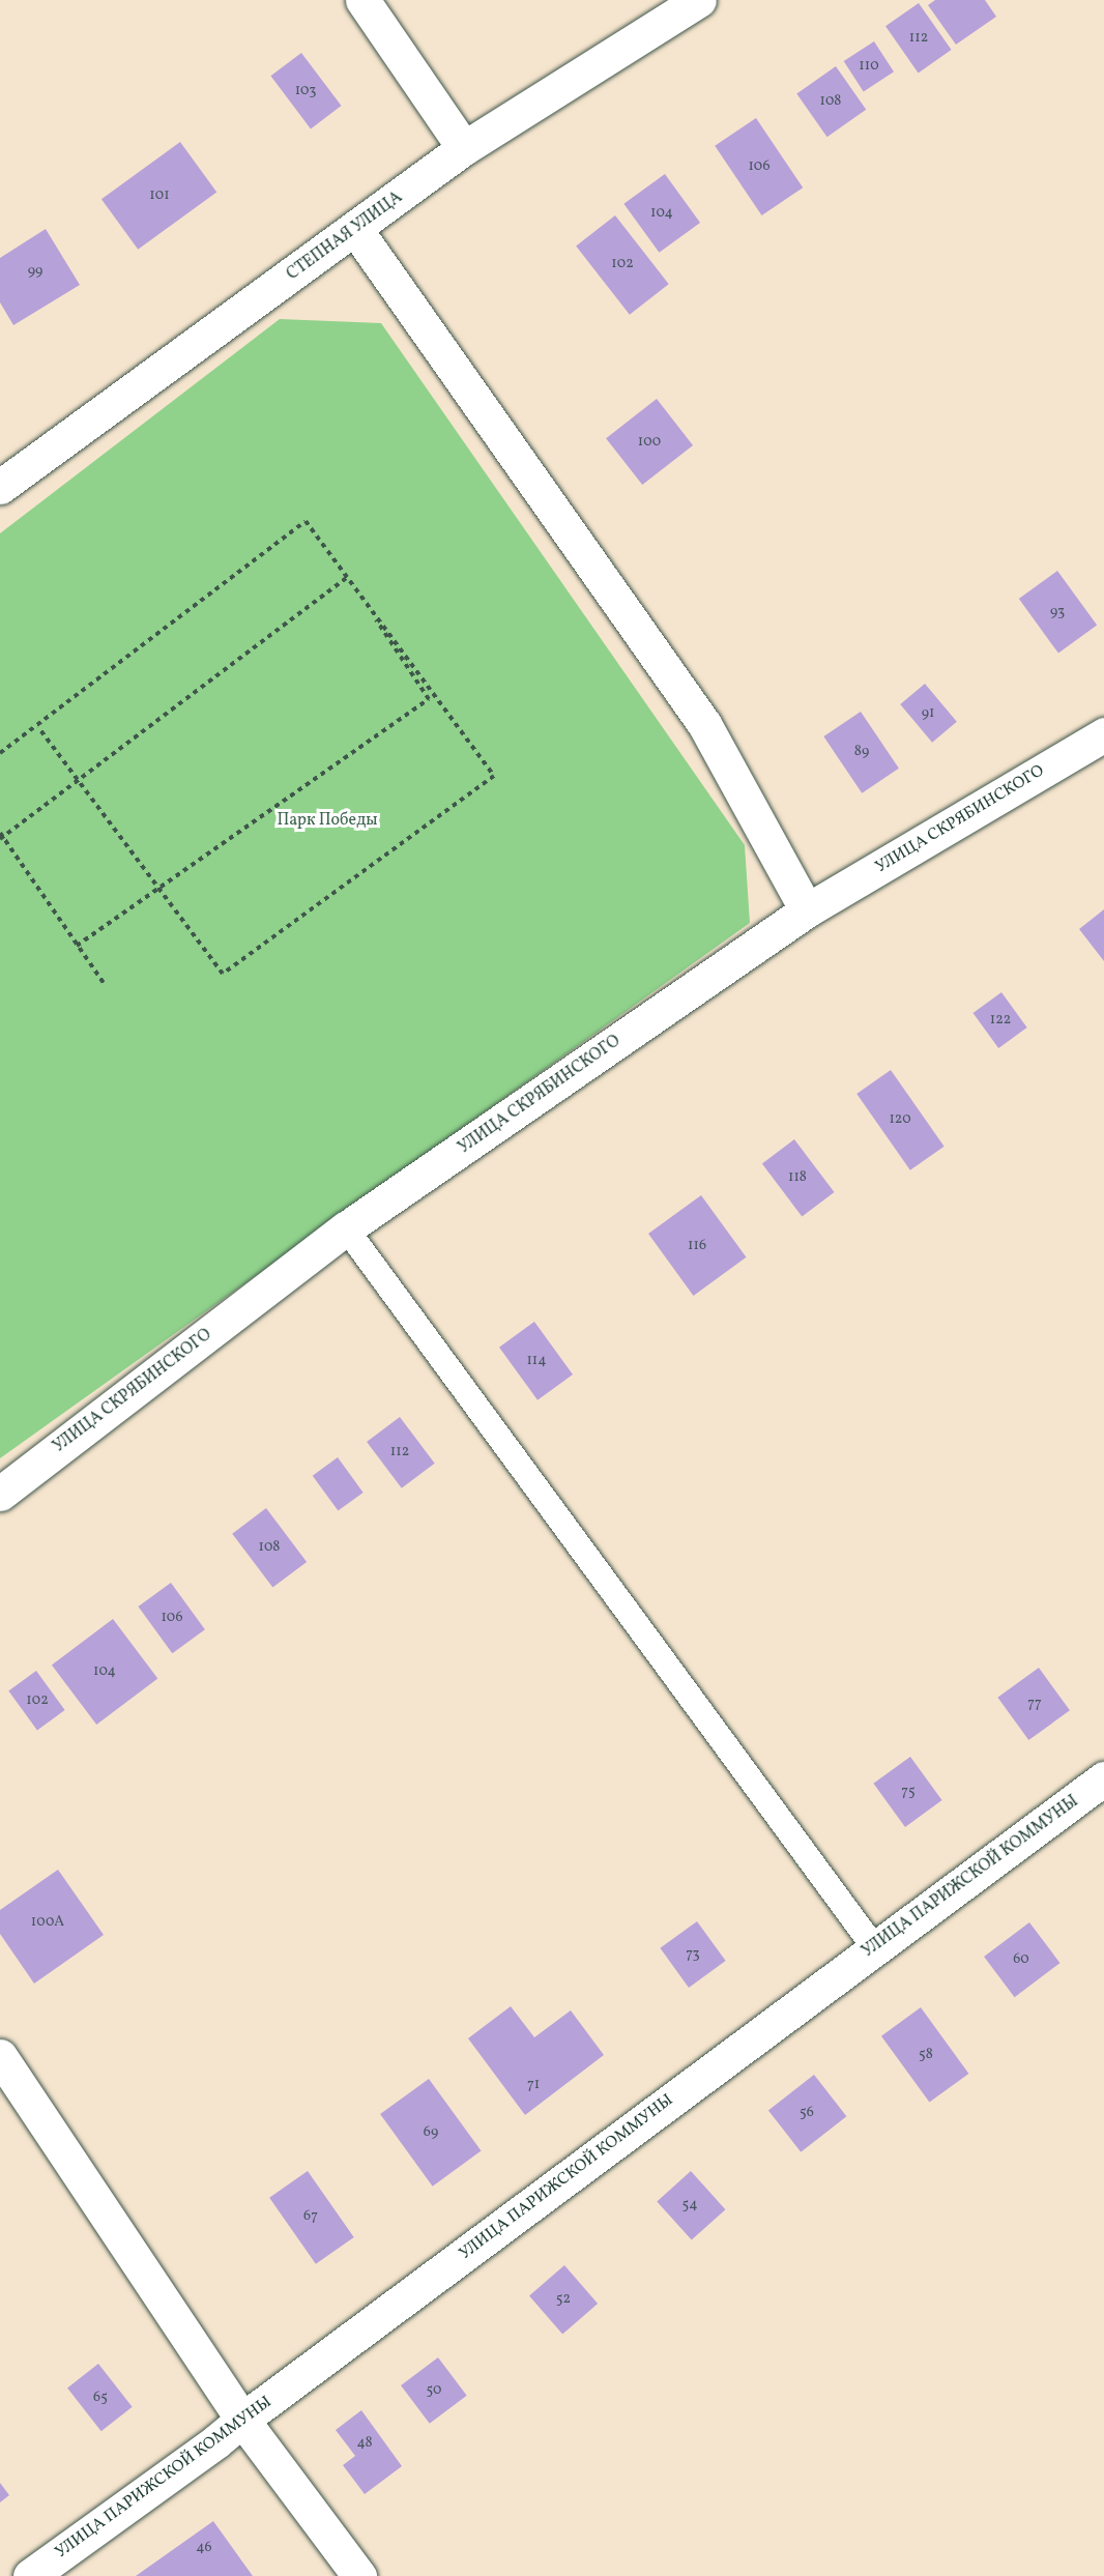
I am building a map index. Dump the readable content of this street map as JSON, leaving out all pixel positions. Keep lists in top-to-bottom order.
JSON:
{
  "streets": {
    "street": ["СТЕПНАЯ УЛИЦА", "УЛИЦА СКРЯБИНСКОГО", "УЛИЦА ПАРИЖСКОЙ КОММУНЫ"]
  },
  "parks": ["Парк Победы"],
  "house_numbers": [
    "112",
    "110",
    "103",
    "108",
    "106",
    "101",
    "104",
    "102",
    "99",
    "100",
    "93",
    "91",
    "89",
    "122",
    "120",
    "118",
    "116",
    "114",
    "112",
    "108",
    "106",
    "104",
    "102",
    "77",
    "75",
    "100А",
    "73",
    "60",
    "58",
    "71",
    "56",
    "69",
    "54",
    "67",
    "52",
    "50",
    "65",
    "48",
    "46"
  ]
}
